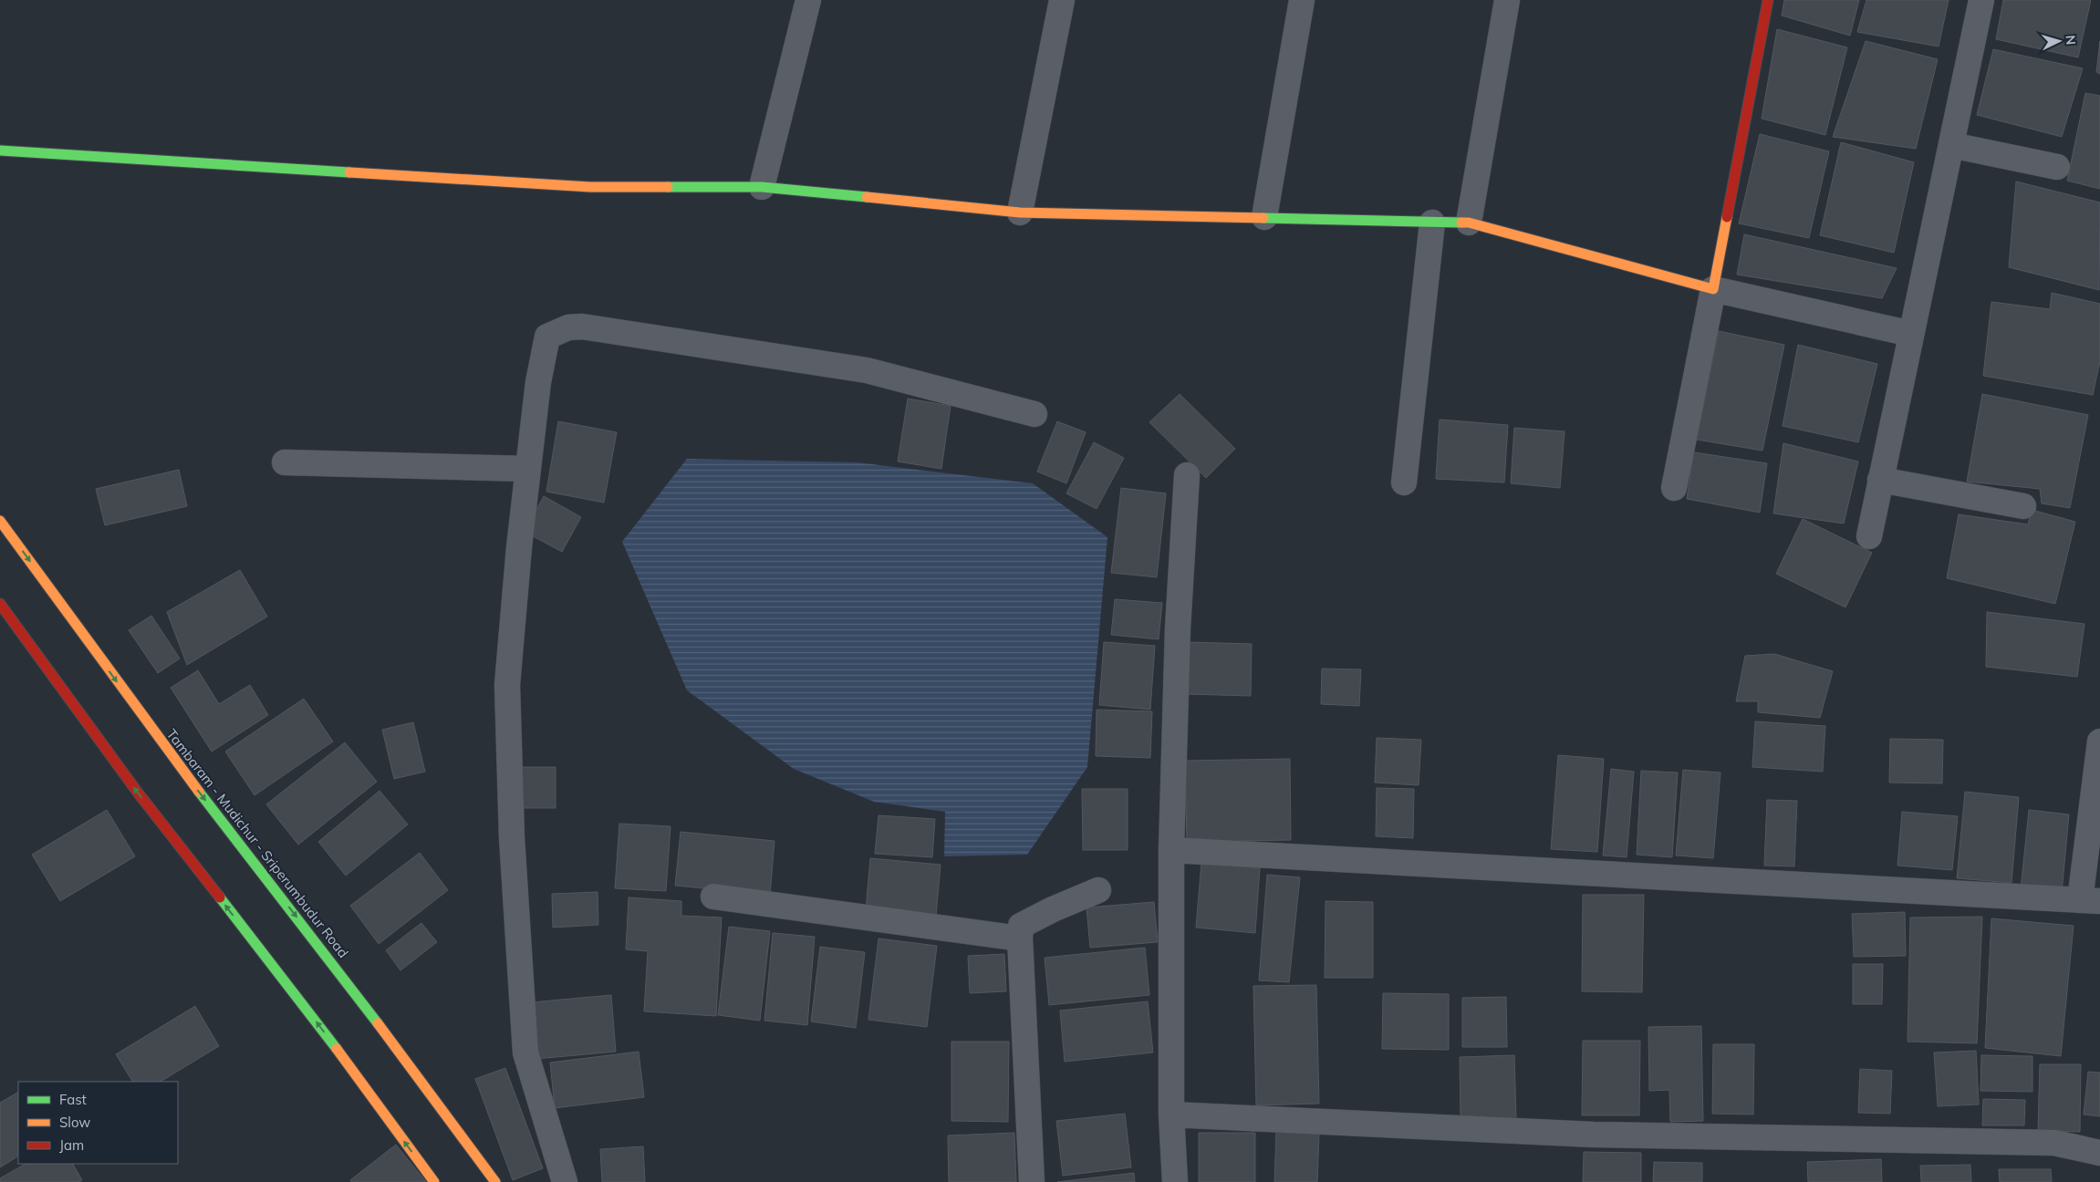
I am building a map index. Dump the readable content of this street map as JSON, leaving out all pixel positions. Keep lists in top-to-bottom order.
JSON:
{
  "streets": {
    "street": ["Tambaram - Mudichur - Sriperumbudur Road"]
  },
  "legend": ["Fast", "Slow", "Jam"],
  "north": "right"
}
